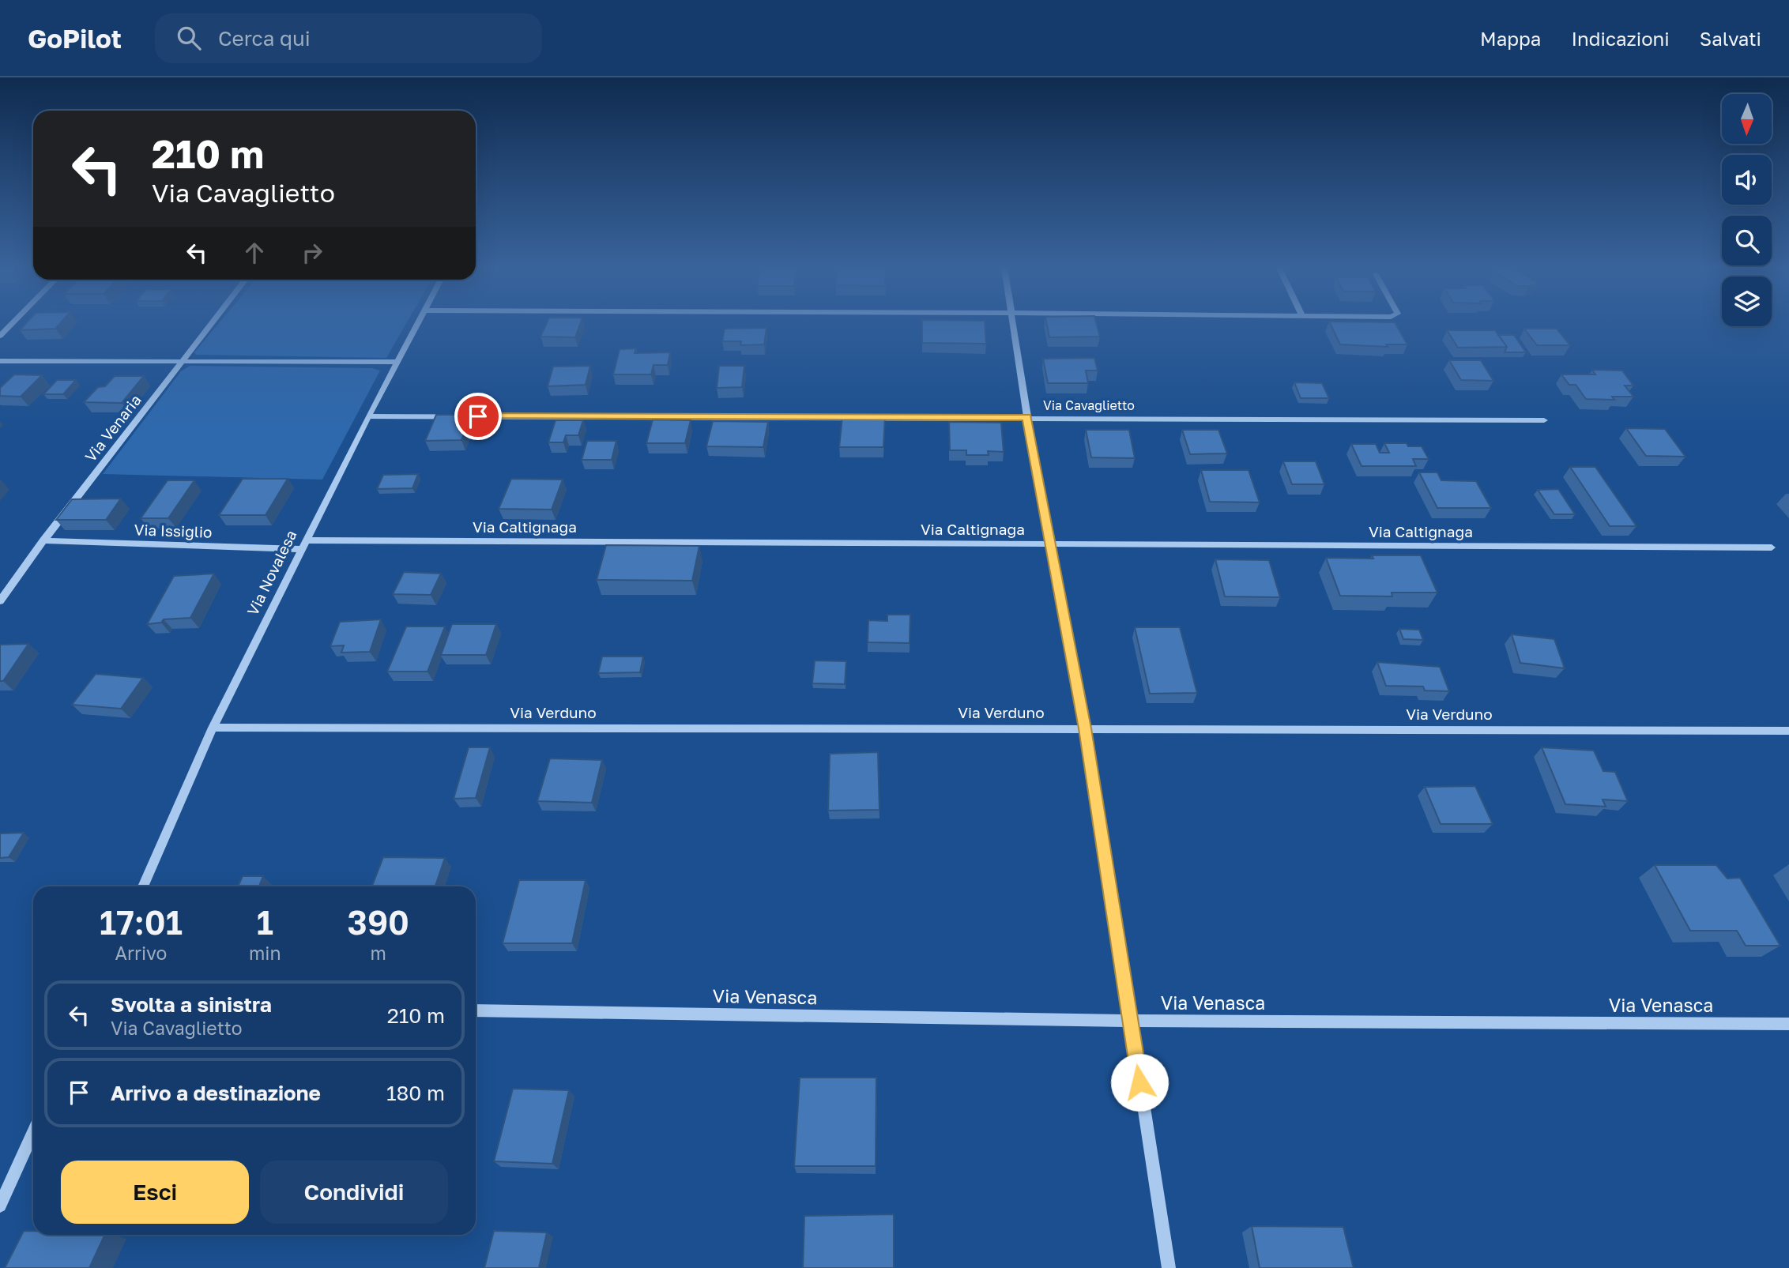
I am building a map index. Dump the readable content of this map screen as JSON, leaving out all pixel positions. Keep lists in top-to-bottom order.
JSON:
{
  "streets": {
    "street": [
      "Via Cavaglietto",
      "Via Venaria",
      "Via Caltignaga",
      "Via Issiglio",
      "Via Novalesa",
      "Via Verduno",
      "Via Venasca"
    ]
  },
  "crossings": [
    ["Via Cavaglietto", "Via Novalesa"],
    ["Via Venaria", "Via Issiglio"],
    ["Via Caltignaga", "Via Issiglio"],
    ["Via Caltignaga", "Via Novalesa"],
    ["Via Issiglio", "Via Novalesa"],
    ["Via Novalesa", "Via Verduno"]
  ],
  "north": "bottom",
  "page": {
    "header": "GoPilot",
    "search": "Cerca qui",
    "nav": ["Mappa", "Indicazioni", "Salvati"],
    "turn": ["210 m", "Via Cavaglietto"],
    "eta": [
      "17:01",
      "Arrivo",
      "1",
      "min",
      "390",
      "m"
    ],
    "list": [
      {
        "name": "Svolta a sinistra",
        "note": "Via Cavaglietto",
        "value": "210 m"
      },
      {
        "name": "Arrivo a destinazione",
        "value": "180 m"
      }
    ],
    "buttons": ["Esci", "Condividi"]
  }
}
